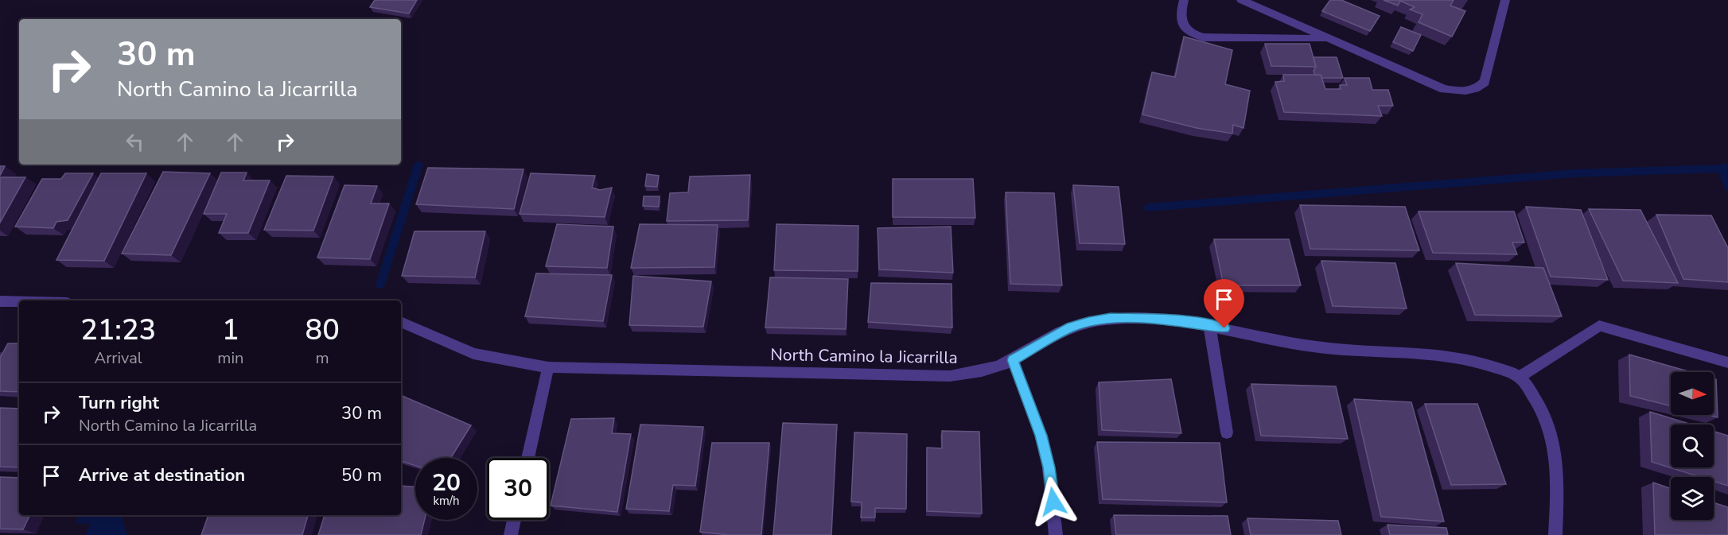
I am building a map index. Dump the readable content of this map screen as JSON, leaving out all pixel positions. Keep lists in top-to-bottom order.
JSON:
{
  "streets": {
    "street": ["North Camino la Jicarrilla"]
  },
  "north": "right",
  "page": {
    "turn": ["30 m", "North Camino la Jicarrilla"],
    "eta": [
      "21:23",
      "Arrival",
      "1",
      "min",
      "80",
      "m"
    ],
    "list": [
      {
        "name": "Turn right",
        "note": "North Camino la Jicarrilla",
        "value": "30 m"
      },
      {
        "name": "Arrive at destination",
        "value": "50 m"
      }
    ],
    "speed": "20 km/h",
    "limit": "30"
  }
}
